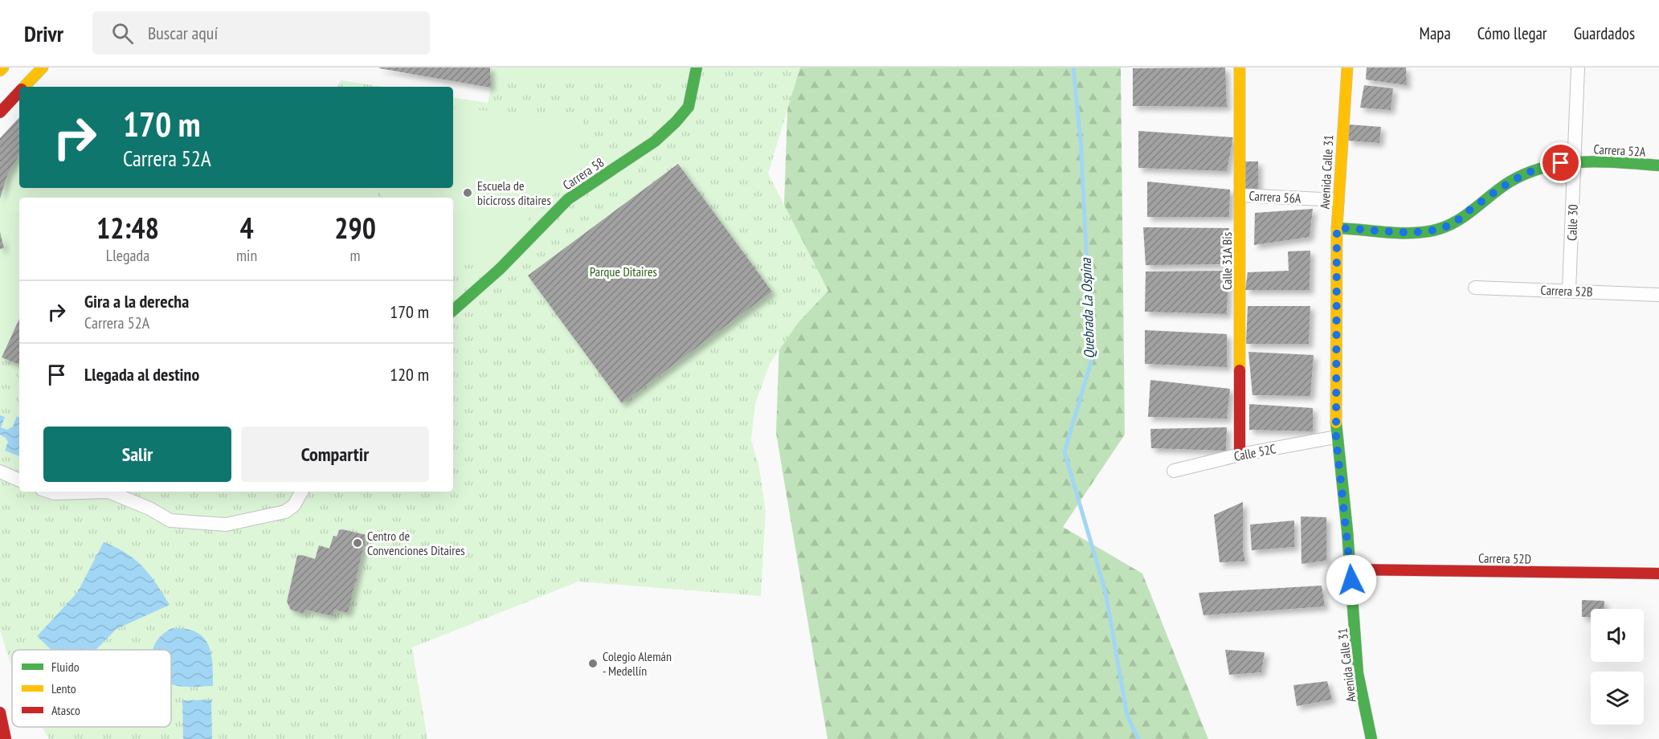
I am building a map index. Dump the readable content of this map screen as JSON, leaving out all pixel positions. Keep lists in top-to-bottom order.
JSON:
{
  "streets": {
    "street": [
      "Carrera 52A",
      "Avenida Calle 31",
      "Carrera 58",
      "Carrera 56A",
      "Calle 30",
      "Calle 31A Bis",
      "Carrera 52B",
      "Calle 52C",
      "Carrera 52D"
    ]
  },
  "crossings": [
    ["Carrera 52A", "Avenida Calle 31"],
    ["Carrera 52A", "Calle 30"],
    ["Avenida Calle 31", "Carrera 56A"],
    ["Avenida Calle 31", "Calle 52C"],
    ["Avenida Calle 31", "Carrera 52D"],
    ["Carrera 56A", "Calle 31A Bis"],
    ["Calle 30", "Carrera 52B"],
    ["Calle 31A Bis", "Calle 52C"]
  ],
  "water": ["Quebrada La Ospina"],
  "parks": ["Parque Ditaires"],
  "places": ["Escuela de bicicross ditaires", "Centro de Convenciones Ditaires", "Colegio Alemán - Medellín"],
  "legend": ["Fluido", "Lento", "Atasco"],
  "page": {
    "header": "Drivr",
    "search": "Buscar aquí",
    "nav": ["Mapa", "Cómo llegar", "Guardados"],
    "turn": ["170 m", "Carrera 52A"],
    "eta": [
      "12:48",
      "Llegada",
      "4",
      "min",
      "290",
      "m"
    ],
    "list": [
      {
        "name": "Gira a la derecha",
        "note": "Carrera 52A",
        "value": "170 m"
      },
      {
        "name": "Llegada al destino",
        "value": "120 m"
      }
    ],
    "buttons": ["Salir", "Compartir"]
  }
}
